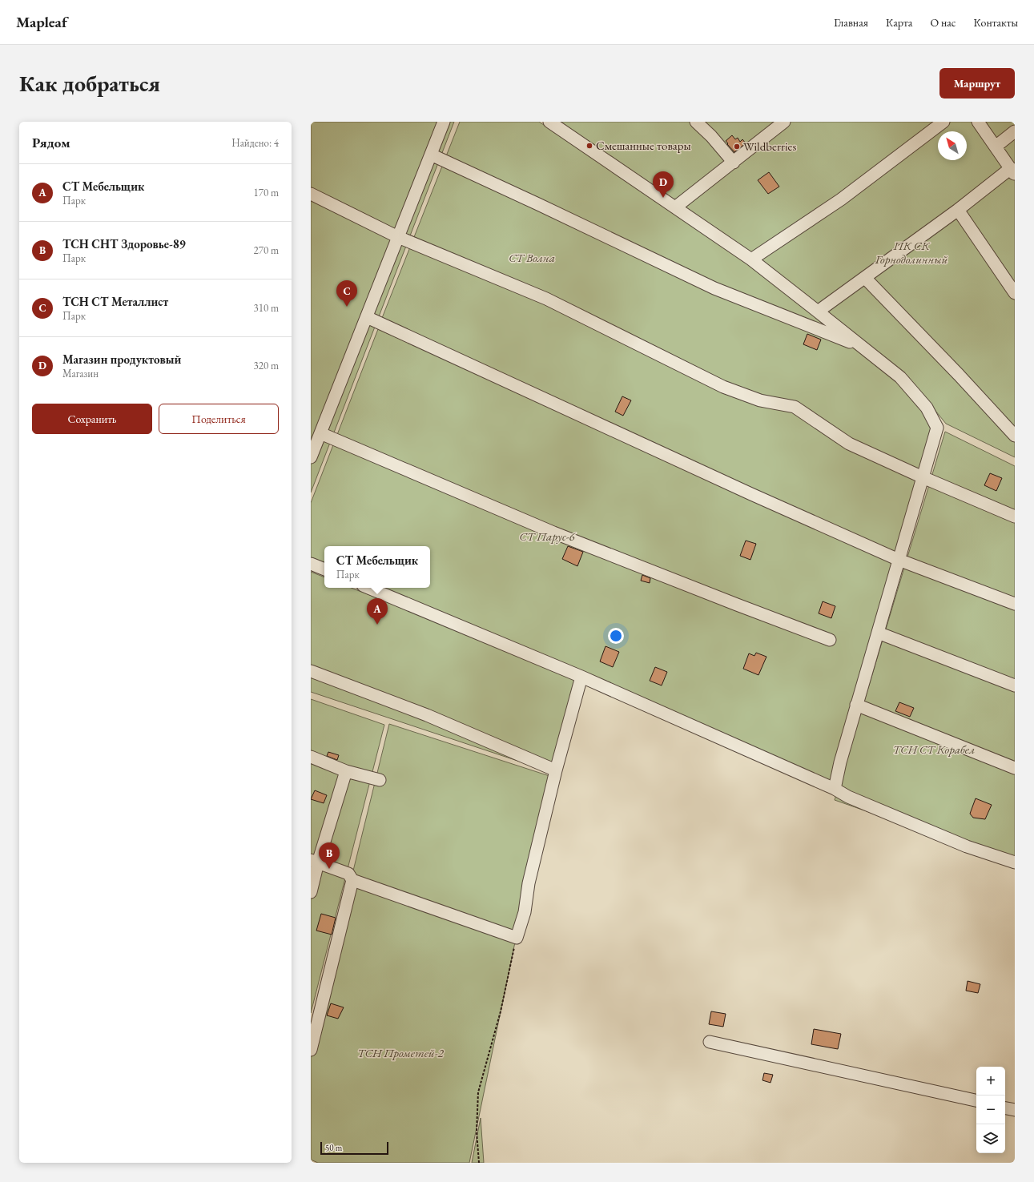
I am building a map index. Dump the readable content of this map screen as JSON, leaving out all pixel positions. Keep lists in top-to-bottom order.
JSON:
{
  "parks": [
    "ПК СК Горнодолинный",
    "СТ Волна",
    "СТ Парус-6",
    "ТСН СТ Корабел",
    "ТСН Прометей-2"
  ],
  "places": ["Смешанные товары", "Wildberries"],
  "scale_bar": "50 m",
  "north": "top left",
  "page": {
    "header": "Mapleaf",
    "nav": [
      "Главная",
      "Карта",
      "О нас",
      "Контакты"
    ],
    "buttons": [
      "Маршрут",
      ["Сохранить", "Поделиться"]
    ],
    "title": "Как добраться",
    "heading": ["Рядом", "Найдено: 4"],
    "list": [
      {
        "mark": "A",
        "name": "СТ Мебельщик",
        "note": "Парк",
        "value": "170 m"
      },
      {
        "mark": "B",
        "name": "ТСН СНТ Здоровье-89",
        "note": "Парк",
        "value": "270 m"
      },
      {
        "mark": "C",
        "name": "ТСН СТ Металлист",
        "note": "Парк",
        "value": "310 m"
      },
      {
        "mark": "D",
        "name": "Магазин продуктовый",
        "note": "Магазин",
        "value": "320 m"
      }
    ],
    "pins": [
      "D",
      "C",
      "A",
      "B"
    ],
    "popup": ["СТ Мебельщик", "Парк"],
    "map_buttons": ["+", "−"],
    "scale": "50 m"
  }
}
